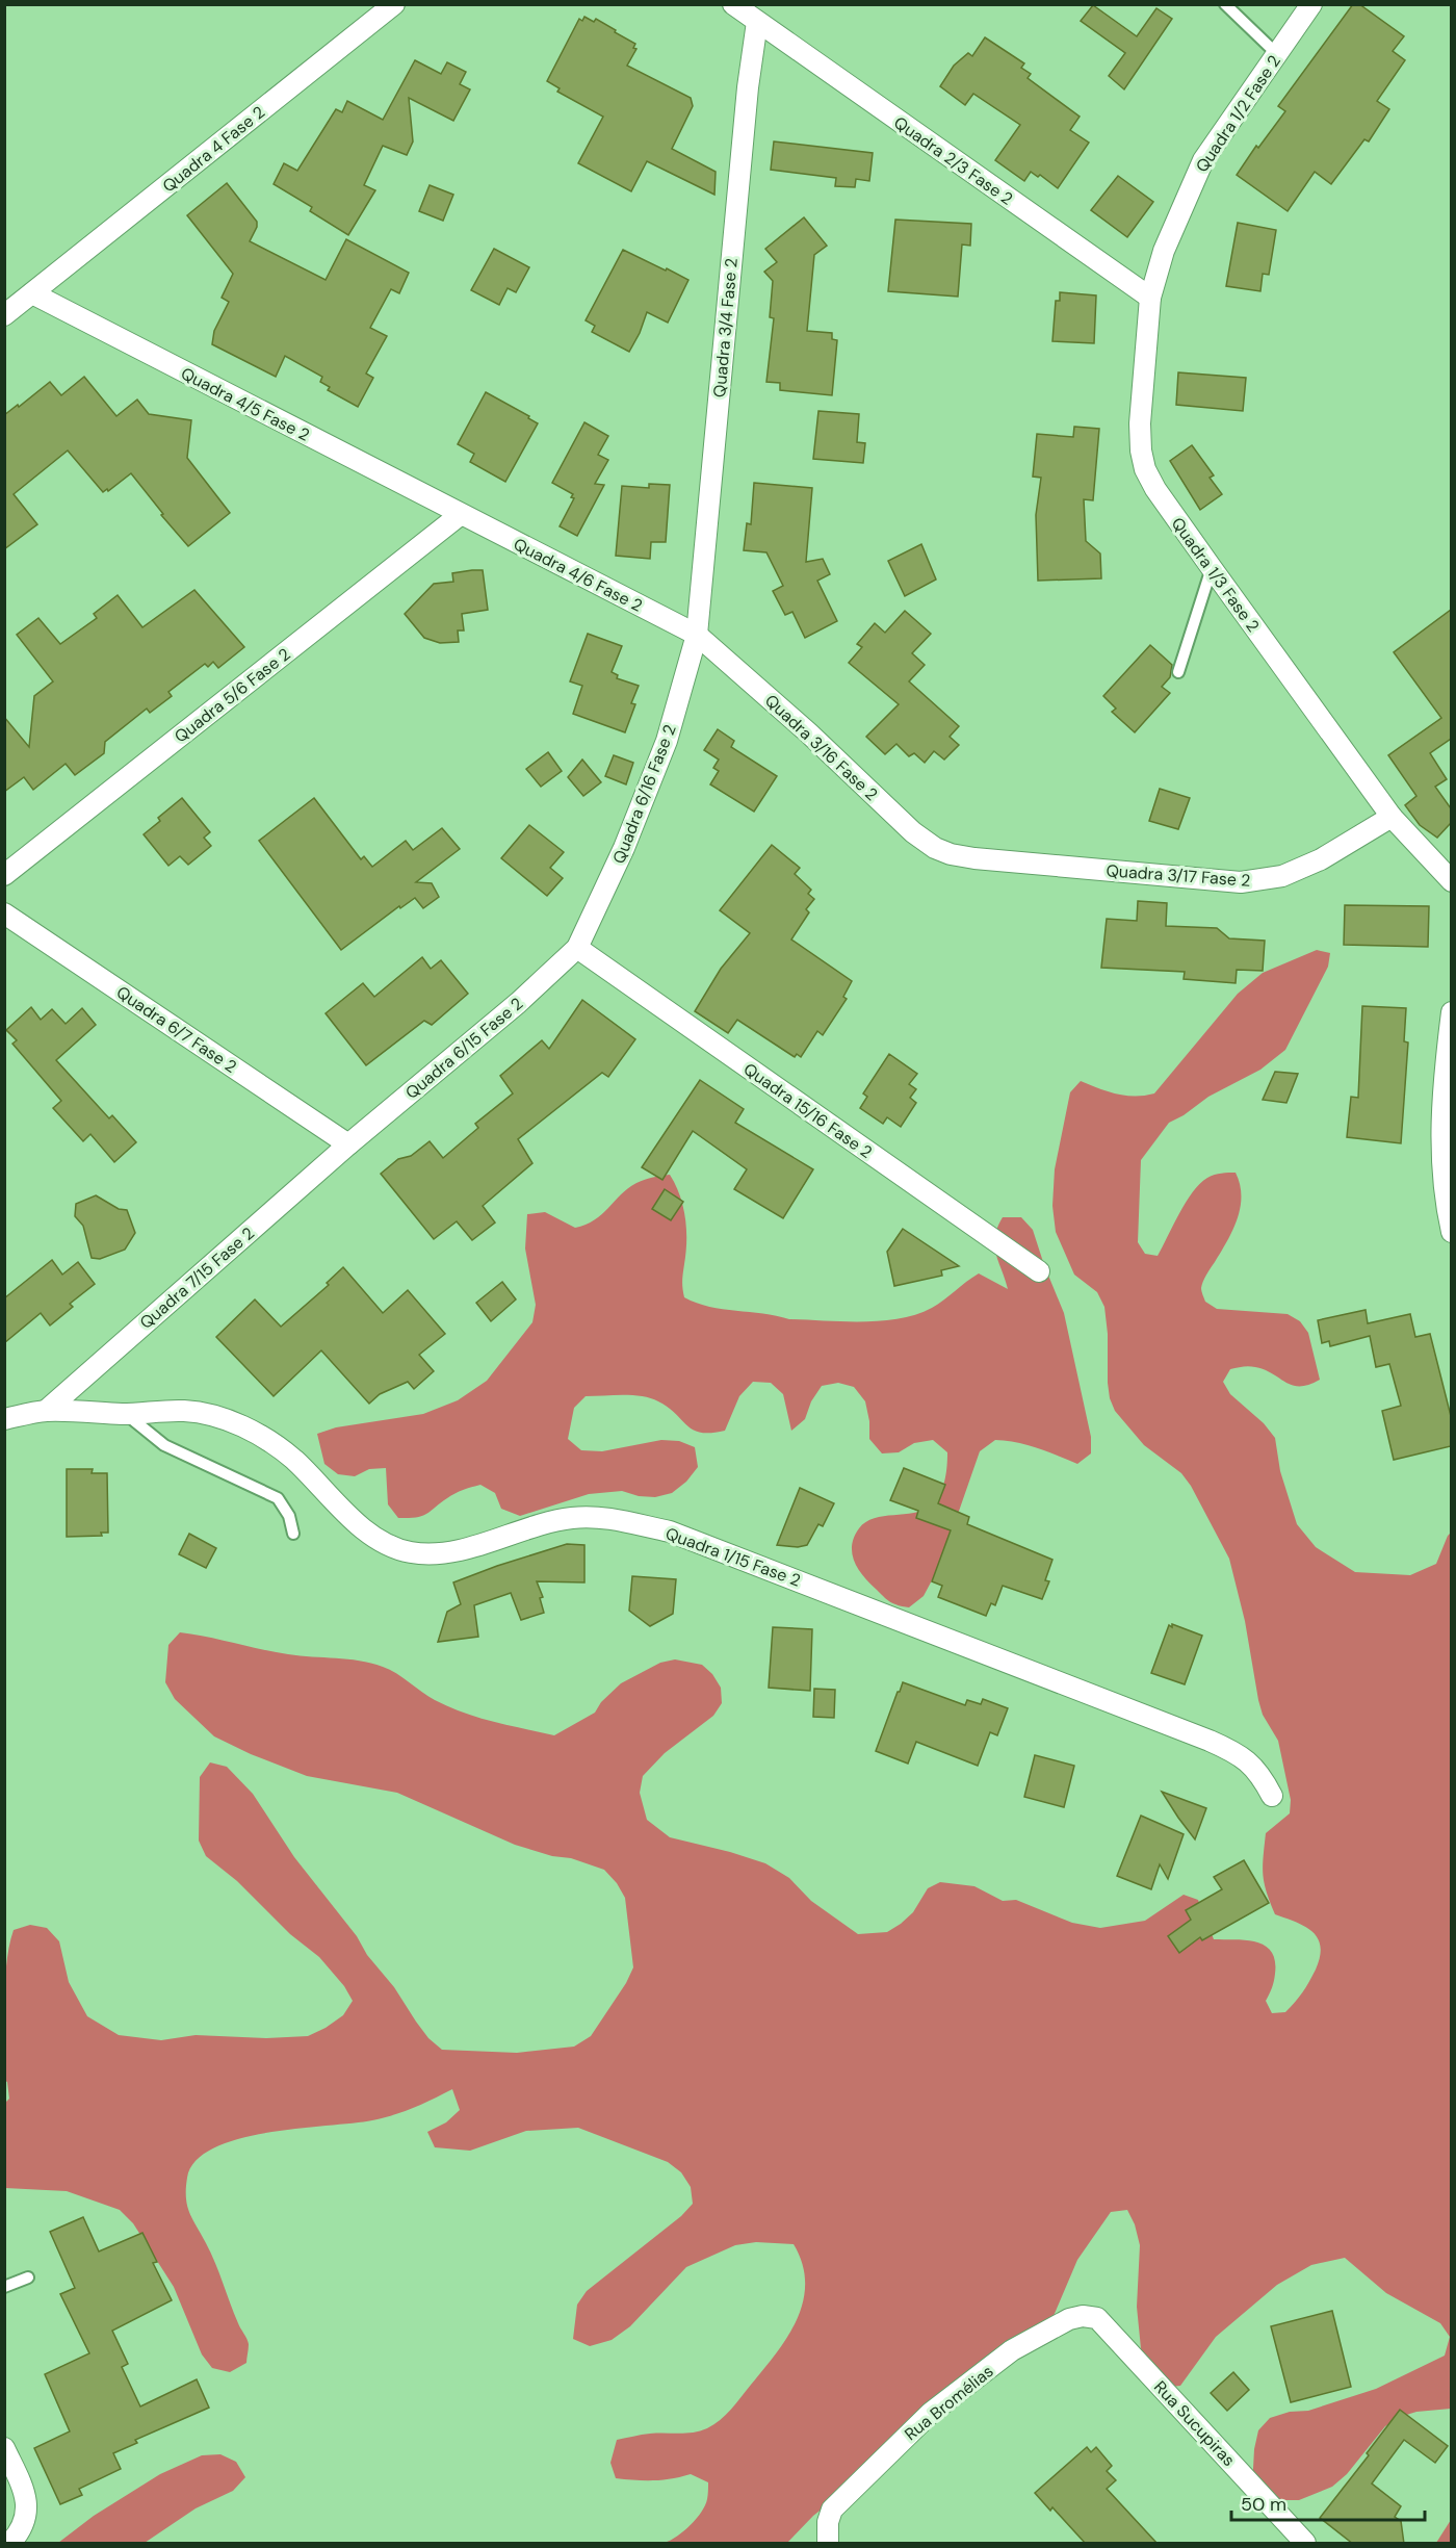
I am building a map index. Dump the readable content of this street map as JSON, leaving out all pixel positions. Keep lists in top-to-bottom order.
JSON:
{
  "streets": {
    "street": [
      "Quadra 1/2 Fase 2",
      "Quadra 4 Fase 2",
      "Quadra 2/3 Fase 2",
      "Quadra 3/4 Fase 2",
      "Quadra 4/5 Fase 2",
      "Quadra 4/6 Fase 2",
      "Quadra 1/3 Fase 2",
      "Quadra 5/6 Fase 2",
      "Quadra 3/16 Fase 2",
      "Quadra 6/16 Fase 2",
      "Quadra 3/17 Fase 2",
      "Quadra 6/7 Fase 2",
      "Quadra 6/15 Fase 2",
      "Quadra 15/16 Fase 2",
      "Quadra 7/15 Fase 2",
      "Quadra 1/15 Fase 2",
      "Rua Bromélias",
      "Rua Sucupiras"
    ]
  },
  "crossings": [
    ["Quadra 1/2 Fase 2", "Quadra 2/3 Fase 2"],
    ["Quadra 1/2 Fase 2", "Quadra 1/3 Fase 2"],
    ["Quadra 4 Fase 2", "Quadra 4/5 Fase 2"],
    ["Quadra 2/3 Fase 2", "Quadra 3/4 Fase 2"],
    ["Quadra 2/3 Fase 2", "Quadra 1/3 Fase 2"],
    ["Quadra 3/4 Fase 2", "Quadra 4/6 Fase 2"],
    ["Quadra 3/4 Fase 2", "Quadra 3/16 Fase 2"],
    ["Quadra 3/4 Fase 2", "Quadra 6/16 Fase 2"],
    ["Quadra 4/5 Fase 2", "Quadra 4/6 Fase 2"],
    ["Quadra 4/5 Fase 2", "Quadra 5/6 Fase 2"],
    ["Quadra 4/6 Fase 2", "Quadra 5/6 Fase 2"],
    ["Quadra 4/6 Fase 2", "Quadra 3/16 Fase 2"],
    ["Quadra 4/6 Fase 2", "Quadra 6/16 Fase 2"],
    ["Quadra 1/3 Fase 2", "Quadra 3/17 Fase 2"],
    ["Quadra 3/16 Fase 2", "Quadra 6/16 Fase 2"],
    ["Quadra 3/16 Fase 2", "Quadra 3/17 Fase 2"],
    ["Quadra 6/16 Fase 2", "Quadra 6/15 Fase 2"],
    ["Quadra 6/16 Fase 2", "Quadra 15/16 Fase 2"],
    ["Quadra 6/7 Fase 2", "Quadra 6/15 Fase 2"],
    ["Quadra 6/7 Fase 2", "Quadra 7/15 Fase 2"],
    ["Quadra 6/15 Fase 2", "Quadra 15/16 Fase 2"],
    ["Quadra 6/15 Fase 2", "Quadra 7/15 Fase 2"],
    ["Quadra 7/15 Fase 2", "Quadra 1/15 Fase 2"],
    ["Rua Bromélias", "Rua Sucupiras"]
  ],
  "scale_bar": "50 m"
}
